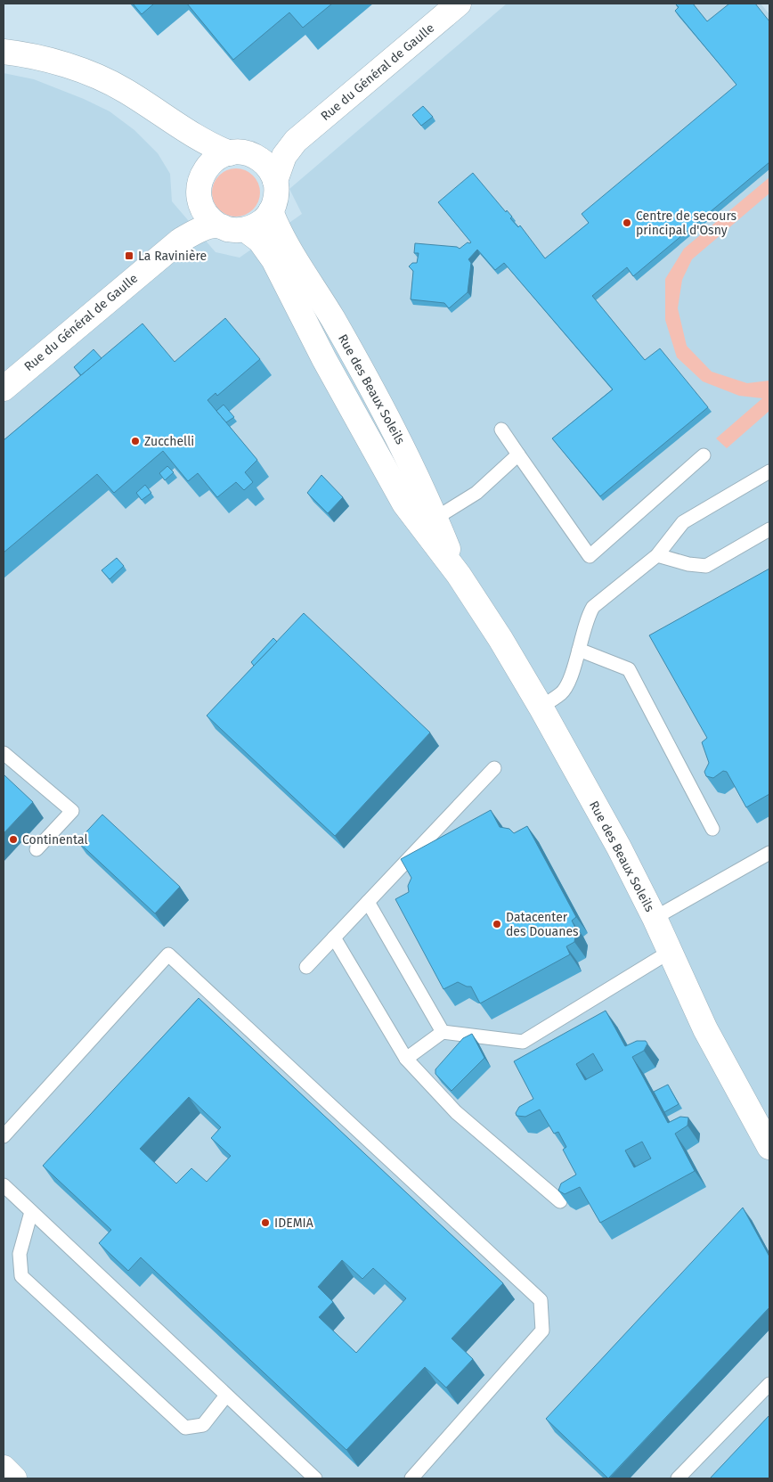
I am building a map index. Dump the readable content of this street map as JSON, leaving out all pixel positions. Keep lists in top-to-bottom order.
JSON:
{
  "streets": {
    "main road": ["Rue du Général de Gaulle", "Rue des Beaux Soleils"]
  },
  "places": {
    "other": [
      "Centre de secours principal d'Osny",
      "Zucchelli",
      "Continental",
      "Datacenter des Douanes",
      "IDEMIA"
    ],
    "transit": ["La Ravinière"]
  }
}
